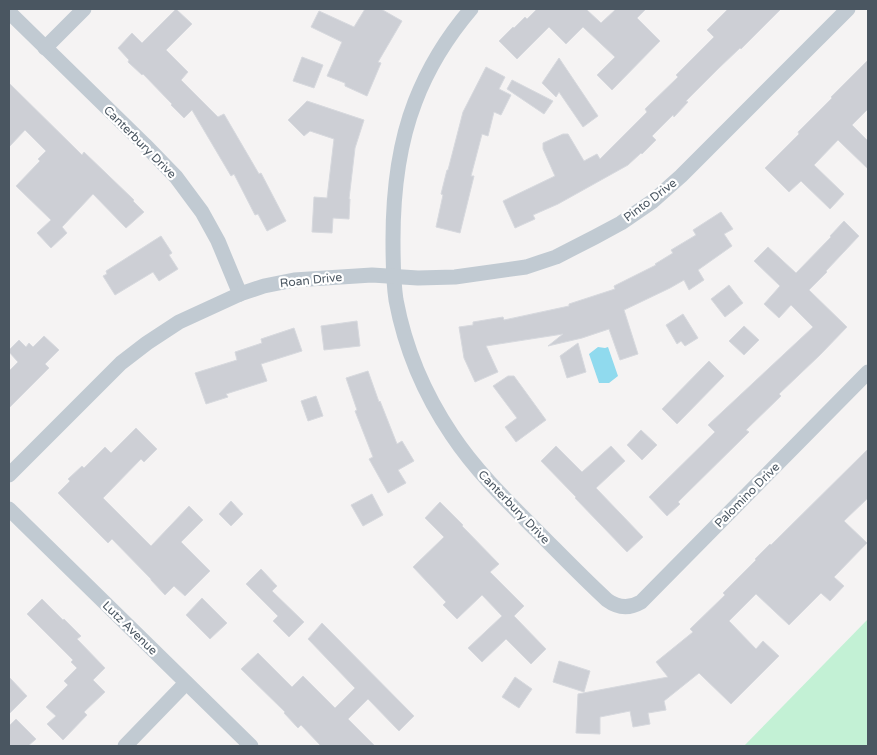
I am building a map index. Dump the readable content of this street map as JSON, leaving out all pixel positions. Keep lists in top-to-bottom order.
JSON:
{
  "streets": {
    "street": [
      "Canterbury Drive",
      "Pinto Drive",
      "Roan Drive",
      "Palomino Drive",
      "Lutz Avenue"
    ]
  },
  "crossings": [
    ["Canterbury Drive", "Pinto Drive"],
    ["Canterbury Drive", "Roan Drive"],
    ["Canterbury Drive", "Palomino Drive"],
    ["Pinto Drive", "Roan Drive"]
  ]
}
